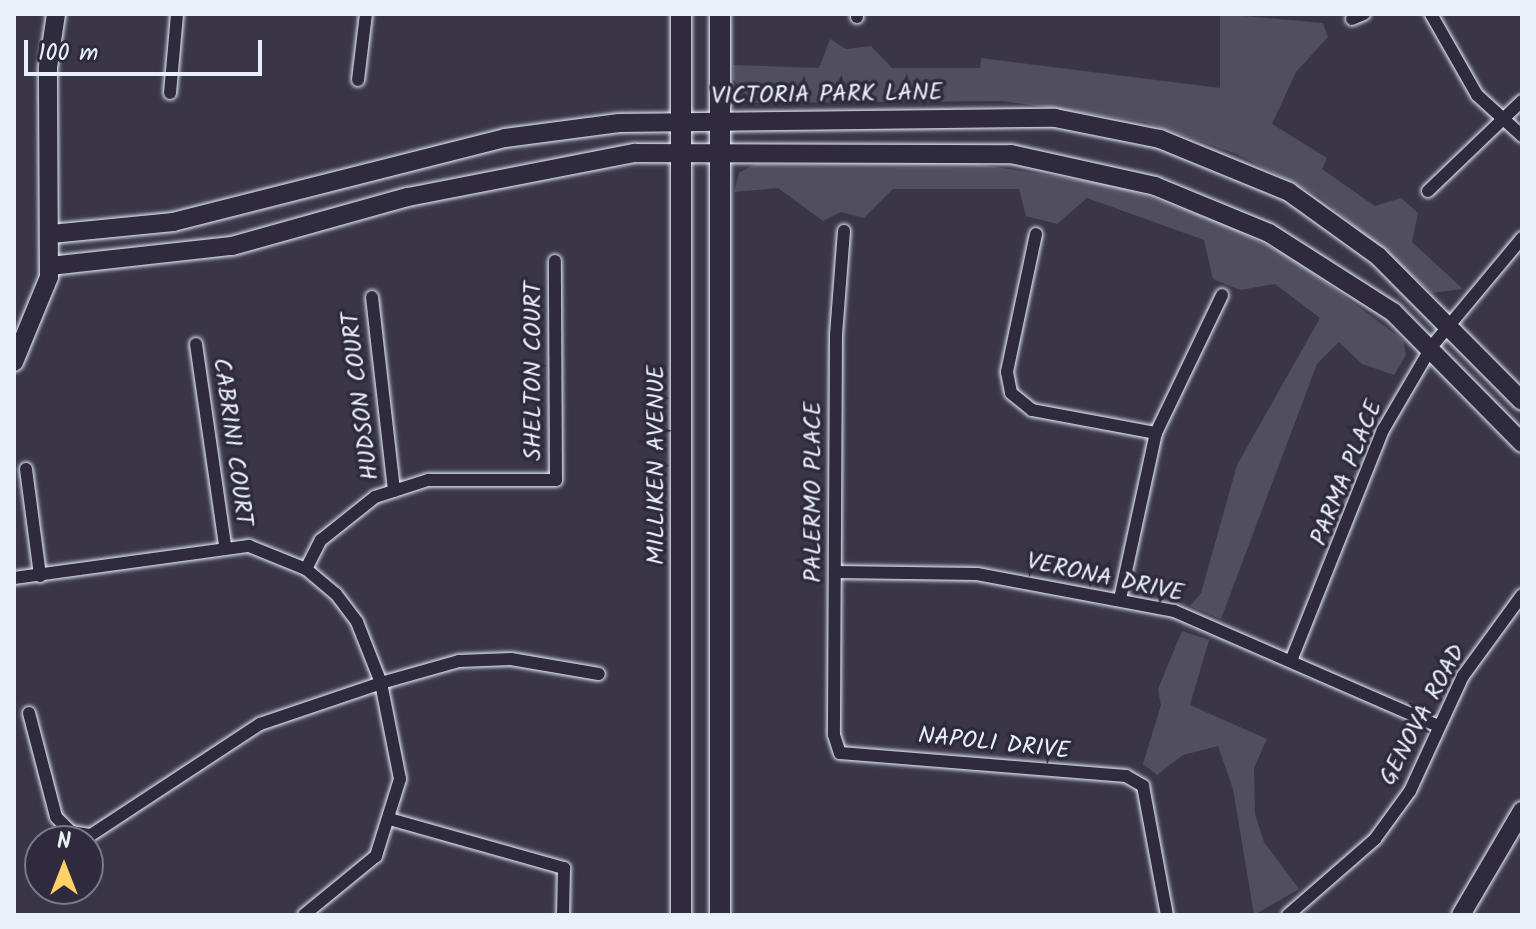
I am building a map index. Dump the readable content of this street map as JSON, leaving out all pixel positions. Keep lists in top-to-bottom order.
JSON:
{
  "streets": {
    "main road": ["MILLIKEN AVENUE"],
    "street": [
      "VICTORIA PARK LANE",
      "SHELTON COURT",
      "HUDSON COURT",
      "CABRINI COURT",
      "PARMA PLACE",
      "PALERMO PLACE",
      "VERONA DRIVE",
      "GENOVA ROAD",
      "NAPOLI DRIVE"
    ]
  },
  "crossings": [
    ["VICTORIA PARK LANE", "MILLIKEN AVENUE"],
    ["VICTORIA PARK LANE", "PARMA PLACE"],
    ["SHELTON COURT", "HUDSON COURT"],
    ["PARMA PLACE", "VERONA DRIVE"],
    ["PALERMO PLACE", "VERONA DRIVE"],
    ["PALERMO PLACE", "NAPOLI DRIVE"],
    ["VERONA DRIVE", "GENOVA ROAD"]
  ],
  "scale_bar": "100 m",
  "north": "top"
}
